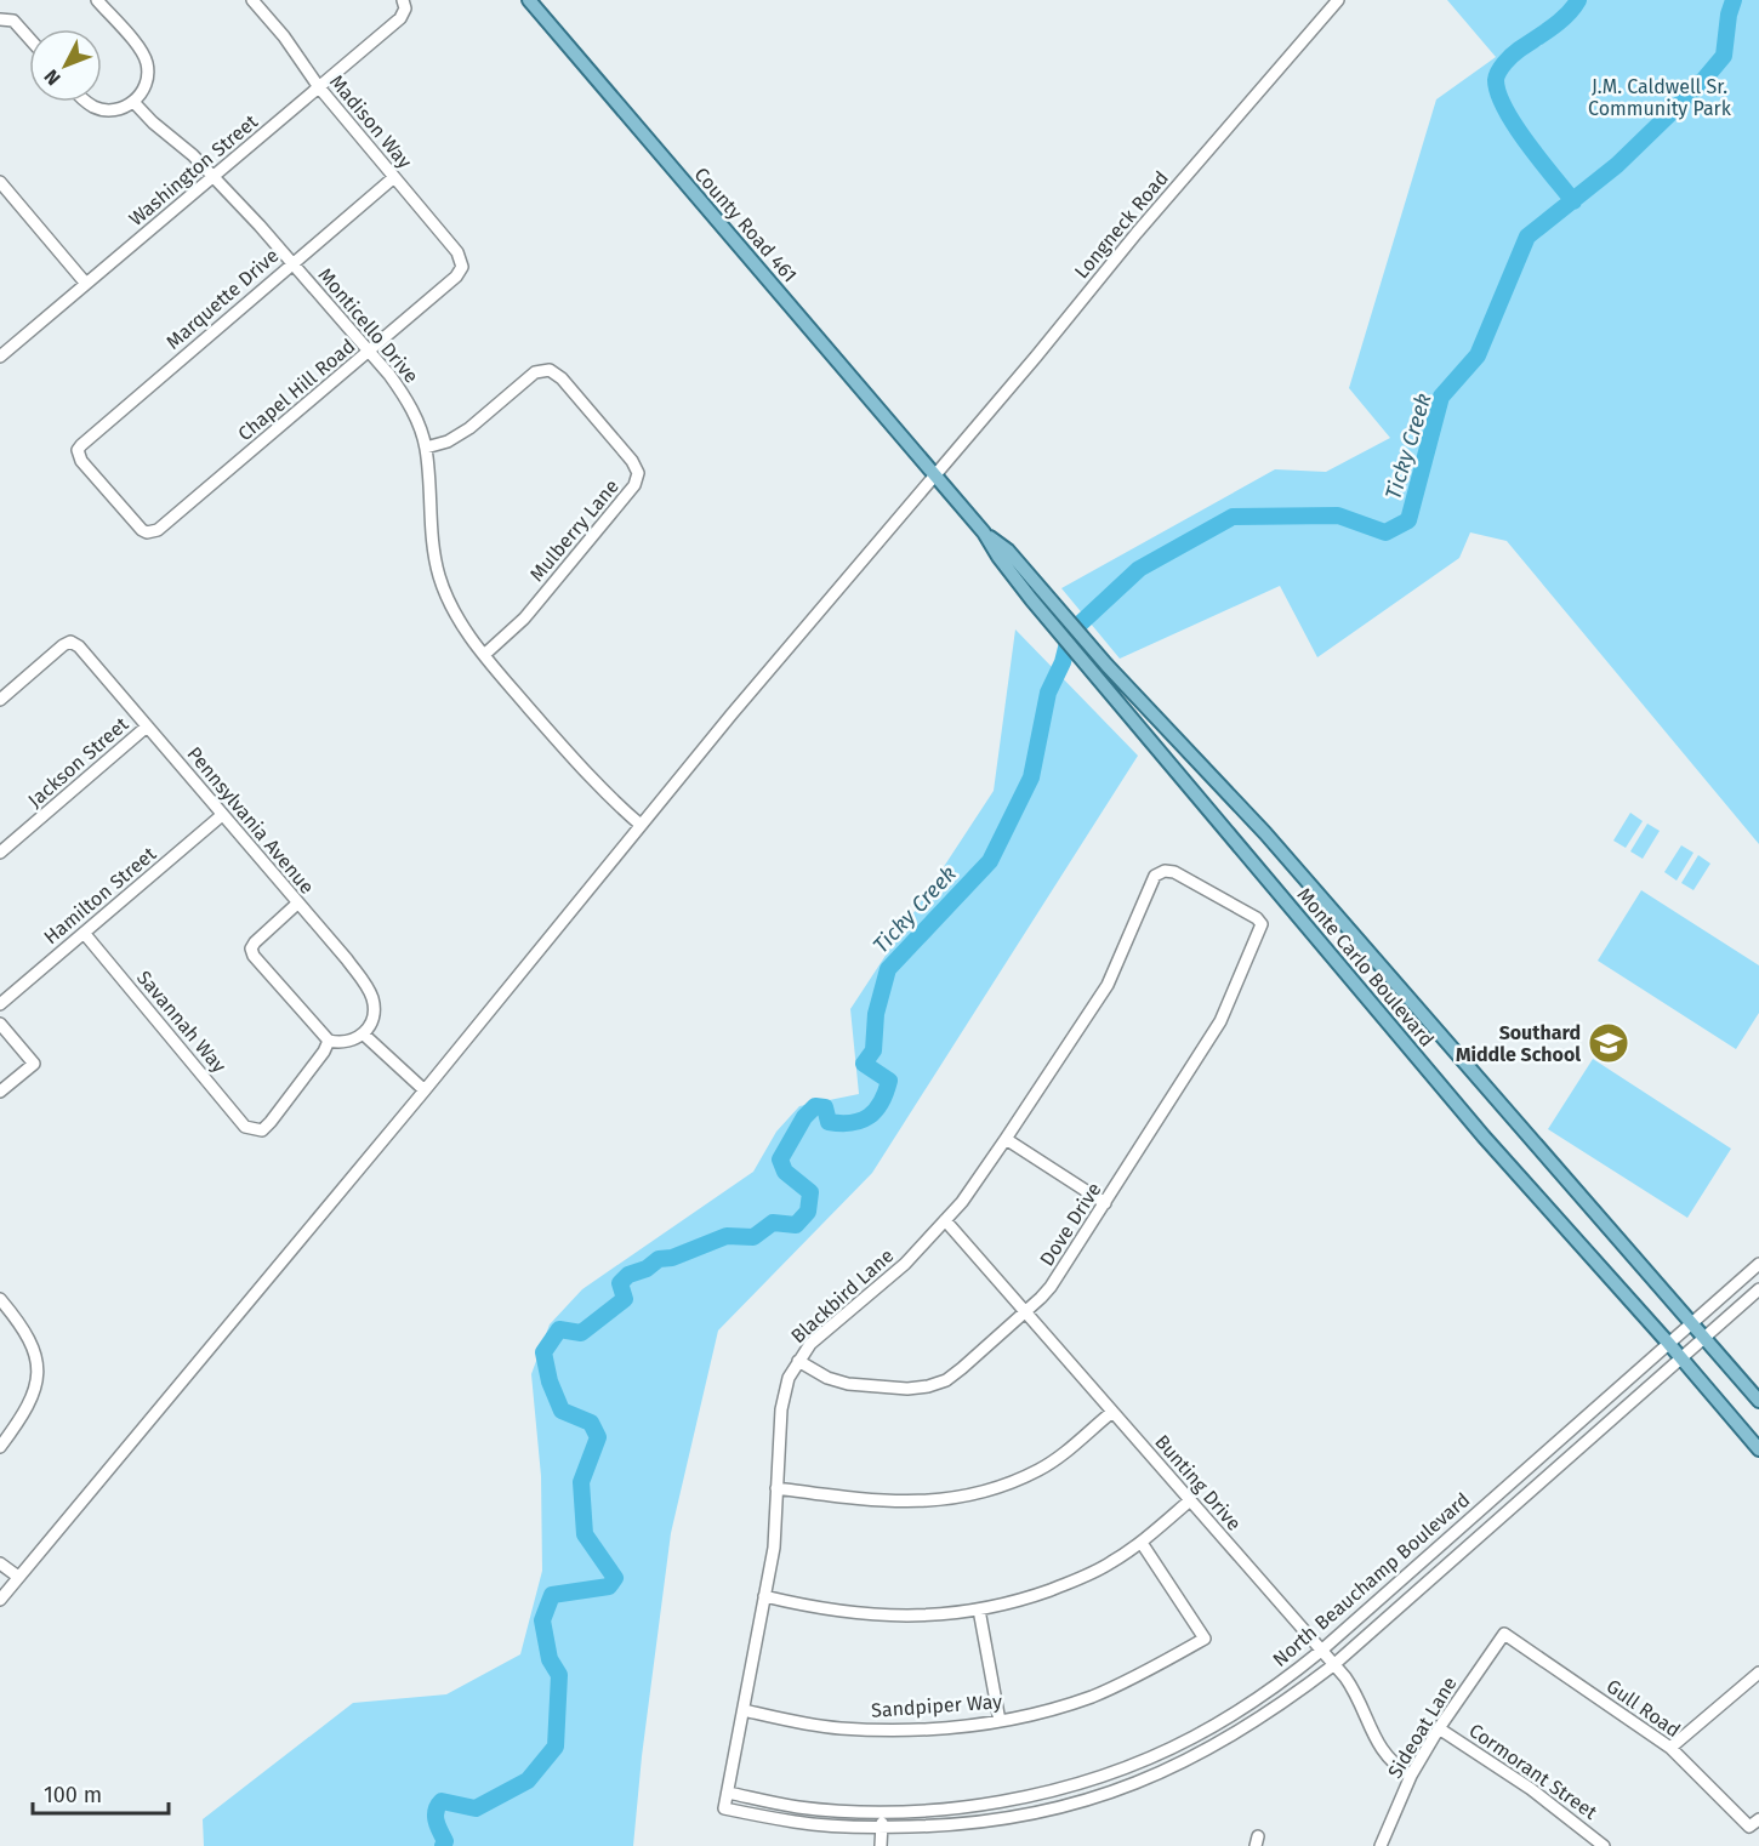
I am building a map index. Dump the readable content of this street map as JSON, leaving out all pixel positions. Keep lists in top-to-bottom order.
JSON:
{
  "streets": {
    "main road": ["County Road 461", "Monte Carlo Boulevard"],
    "street": [
      "Madison Way",
      "Washington Street",
      "Longneck Road",
      "Marquette Drive",
      "Monticello Drive",
      "Chapel Hill Road",
      "Mulberry Lane",
      "Jackson Street",
      "Pennsylvania Avenue",
      "Hamilton Street",
      "Savannah Way",
      "Dove Drive",
      "Blackbird Lane",
      "Bunting Drive",
      "North Beauchamp Boulevard",
      "Sandpiper Way",
      "Gull Road",
      "Sideoat Lane",
      "Cormorant Street"
    ]
  },
  "crossings": [
    ["Madison Way", "Washington Street"],
    ["Madison Way", "Marquette Drive"],
    ["Madison Way", "Chapel Hill Road"],
    ["Washington Street", "Monticello Drive"],
    ["County Road 461", "Longneck Road"],
    ["County Road 461", "Monte Carlo Boulevard"],
    ["Longneck Road", "Monticello Drive"],
    ["Longneck Road", "Monte Carlo Boulevard"],
    ["Marquette Drive", "Monticello Drive"],
    ["Marquette Drive", "Chapel Hill Road"],
    ["Monticello Drive", "Chapel Hill Road"],
    ["Monticello Drive", "Mulberry Lane"],
    ["Jackson Street", "Pennsylvania Avenue"],
    ["Pennsylvania Avenue", "Hamilton Street"],
    ["Hamilton Street", "Savannah Way"],
    ["Monte Carlo Boulevard", "North Beauchamp Boulevard"],
    ["Dove Drive", "Blackbird Lane"],
    ["Dove Drive", "Bunting Drive"],
    ["Blackbird Lane", "Bunting Drive"],
    ["Blackbird Lane", "North Beauchamp Boulevard"],
    ["Blackbird Lane", "Sandpiper Way"],
    ["Bunting Drive", "North Beauchamp Boulevard"],
    ["Bunting Drive", "Sideoat Lane"],
    ["Gull Road", "Sideoat Lane"],
    ["Sideoat Lane", "Cormorant Street"]
  ],
  "water": ["Ticky Creek"],
  "parks": ["J.M. Caldwell Sr. Community Park"],
  "places": {
    "school or university": ["Southard Middle School"]
  },
  "scale_bar": "100 m",
  "north": "bottom left"
}
